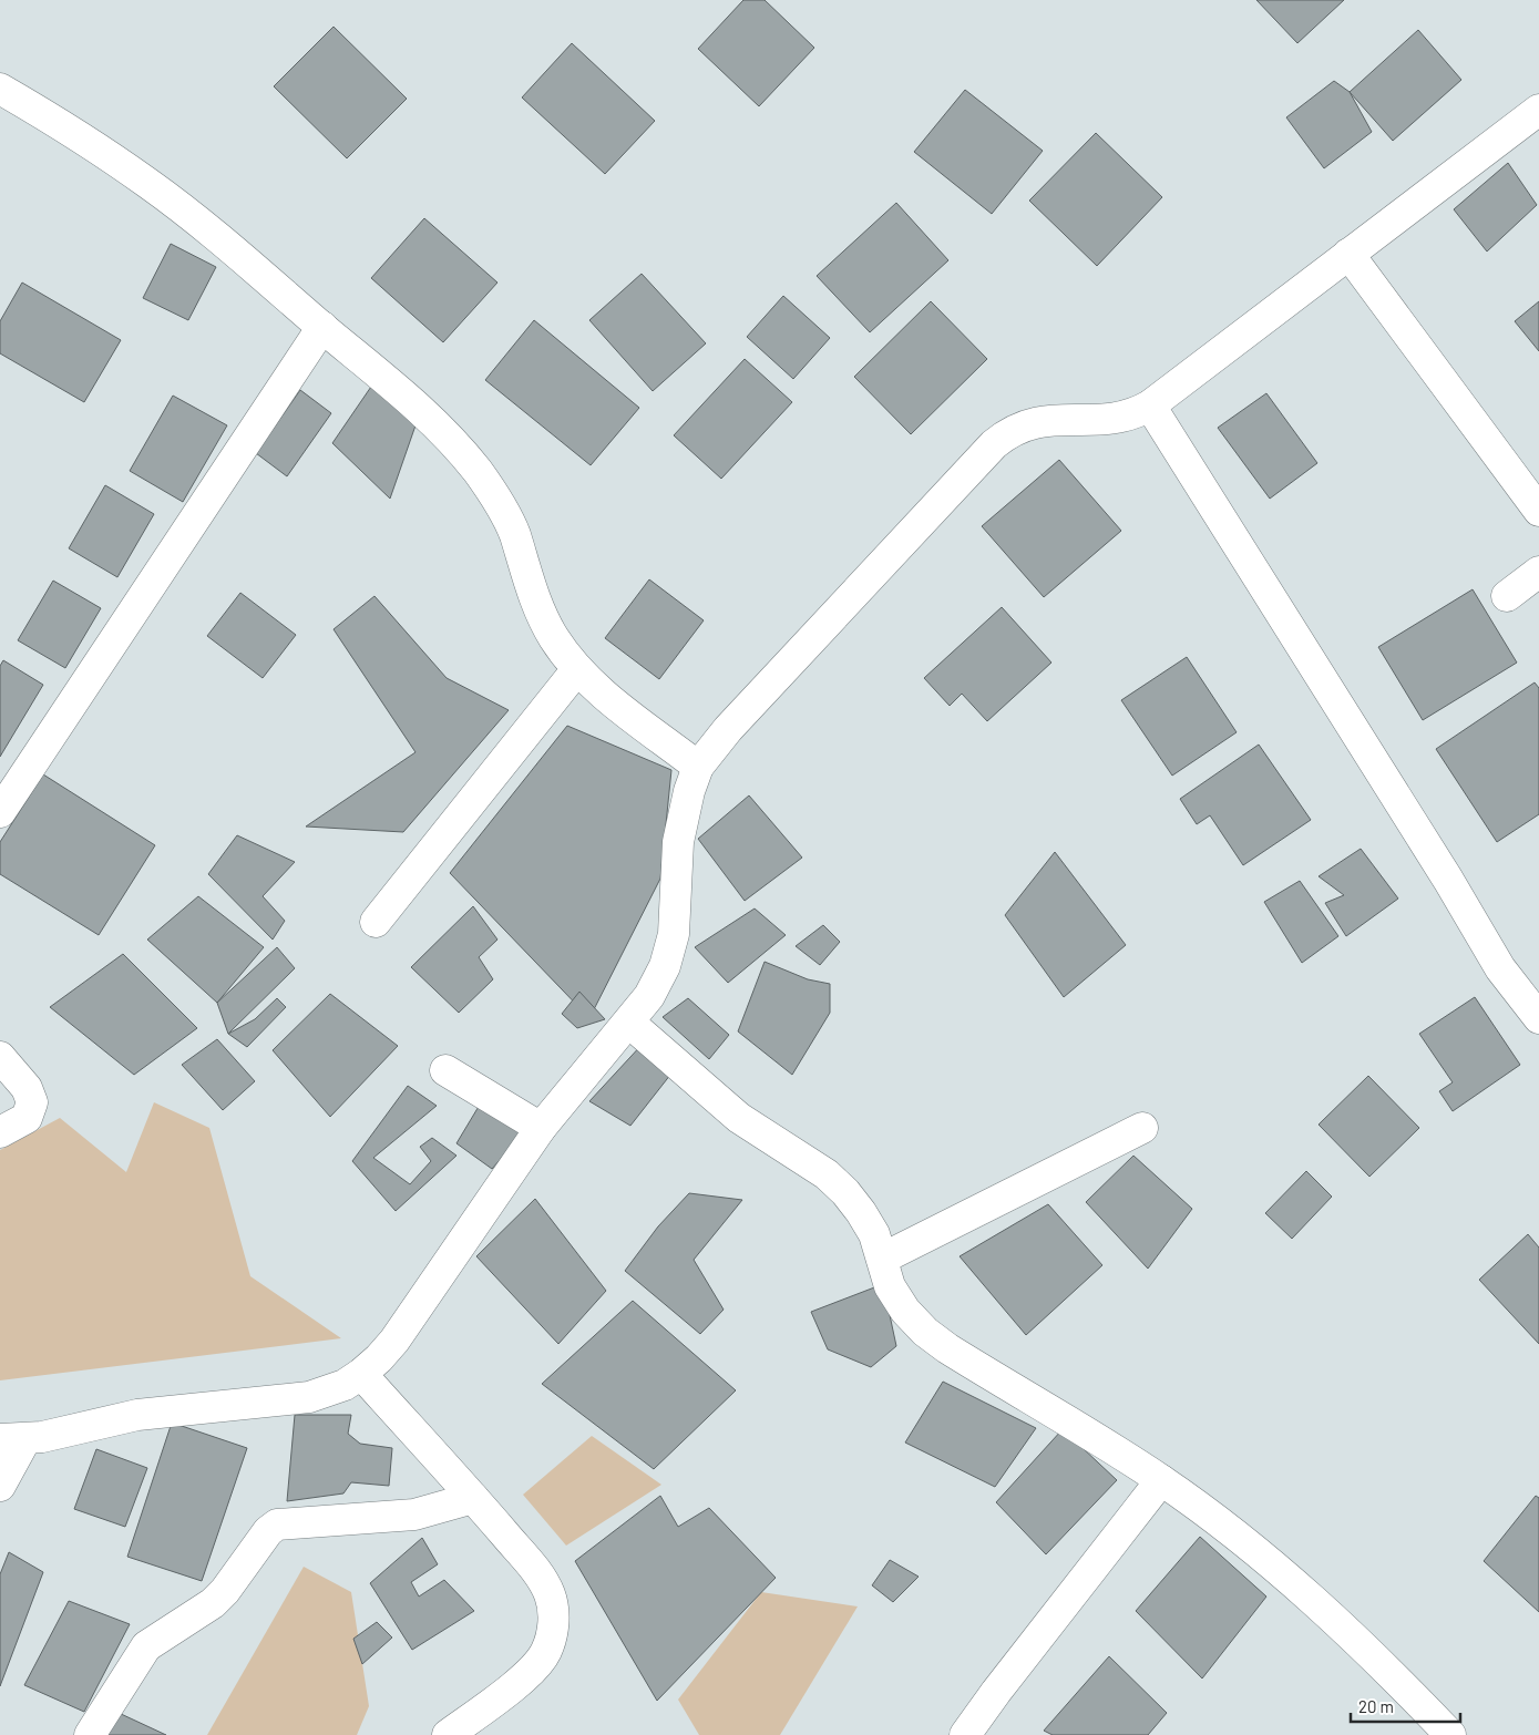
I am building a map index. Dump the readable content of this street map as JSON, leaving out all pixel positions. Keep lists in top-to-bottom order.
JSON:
{
  "scale_bar": "20 m"
}
